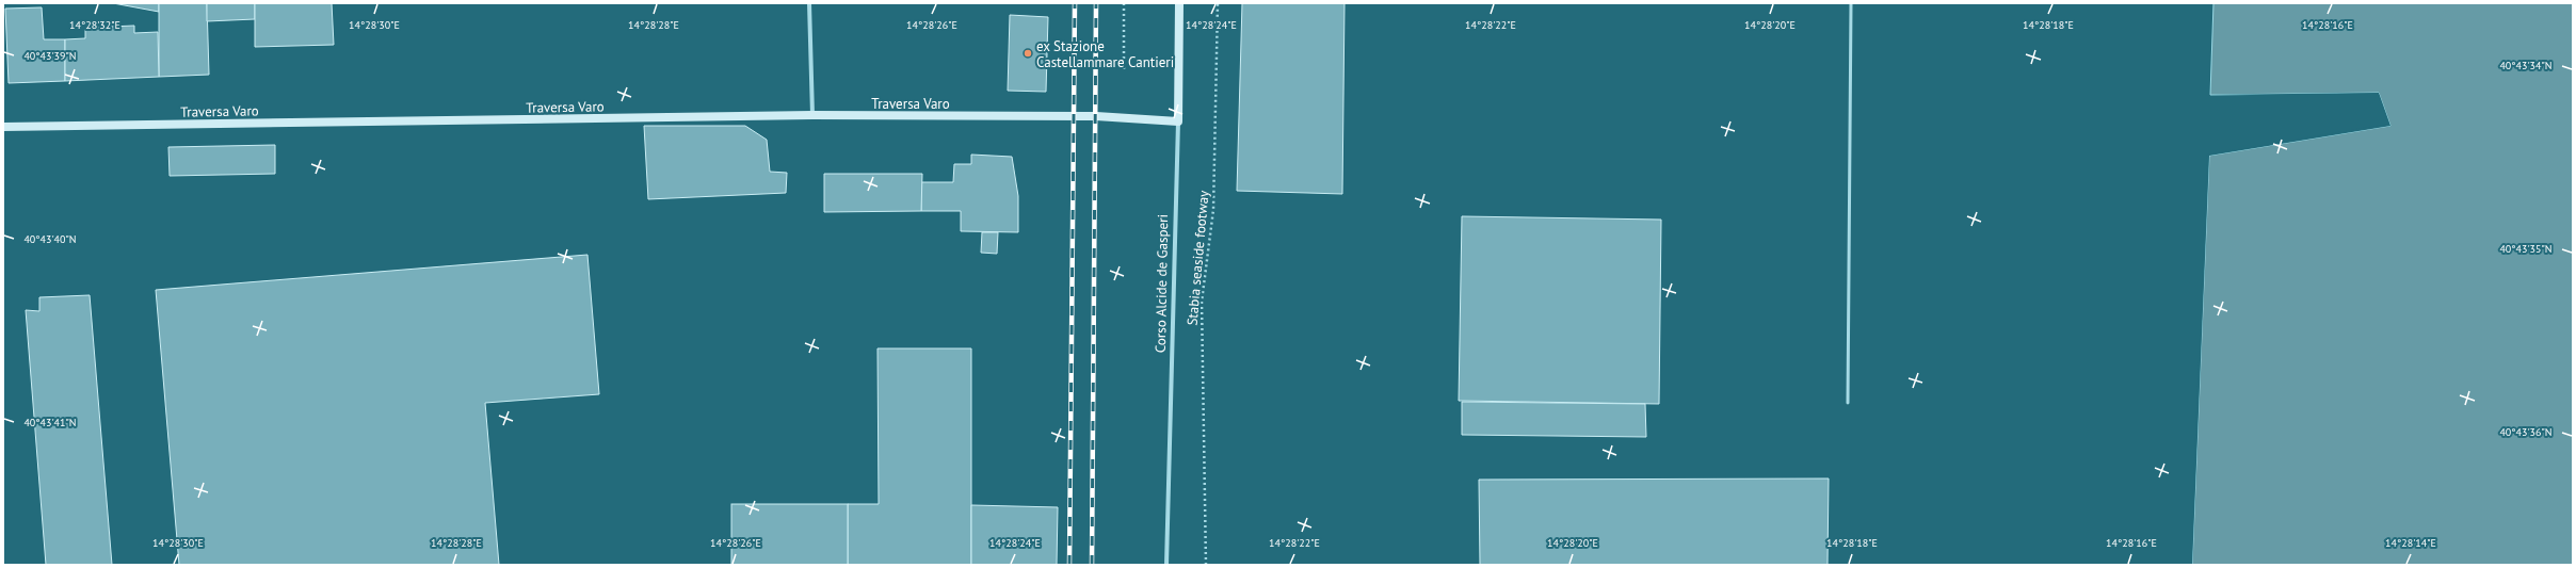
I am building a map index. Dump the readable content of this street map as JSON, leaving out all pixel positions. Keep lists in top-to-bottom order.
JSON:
{
  "streets": {
    "street": ["Traversa Varo", "Corso Alcide de Gasperi"],
    "path": ["Stabia seaside footway"]
  },
  "crossings": [
    ["Traversa Varo", "Corso Alcide de Gasperi"]
  ],
  "places": ["ex Stazione Castellammare Cantieri"],
  "coordinates": [
    "14°28'32\"E",
    "14°28'30\"E",
    "14°28'28\"E",
    "14°28'26\"E",
    "14°28'24\"E",
    "14°28'22\"E",
    "14°28'20\"E",
    "14°28'18\"E",
    "14°28'16\"E",
    "40°43'39\"N",
    "40°43'34\"N",
    "40°43'40\"N",
    "40°43'35\"N",
    "40°43'41\"N",
    "40°43'36\"N",
    "14°28'14\"E"
  ]
}
